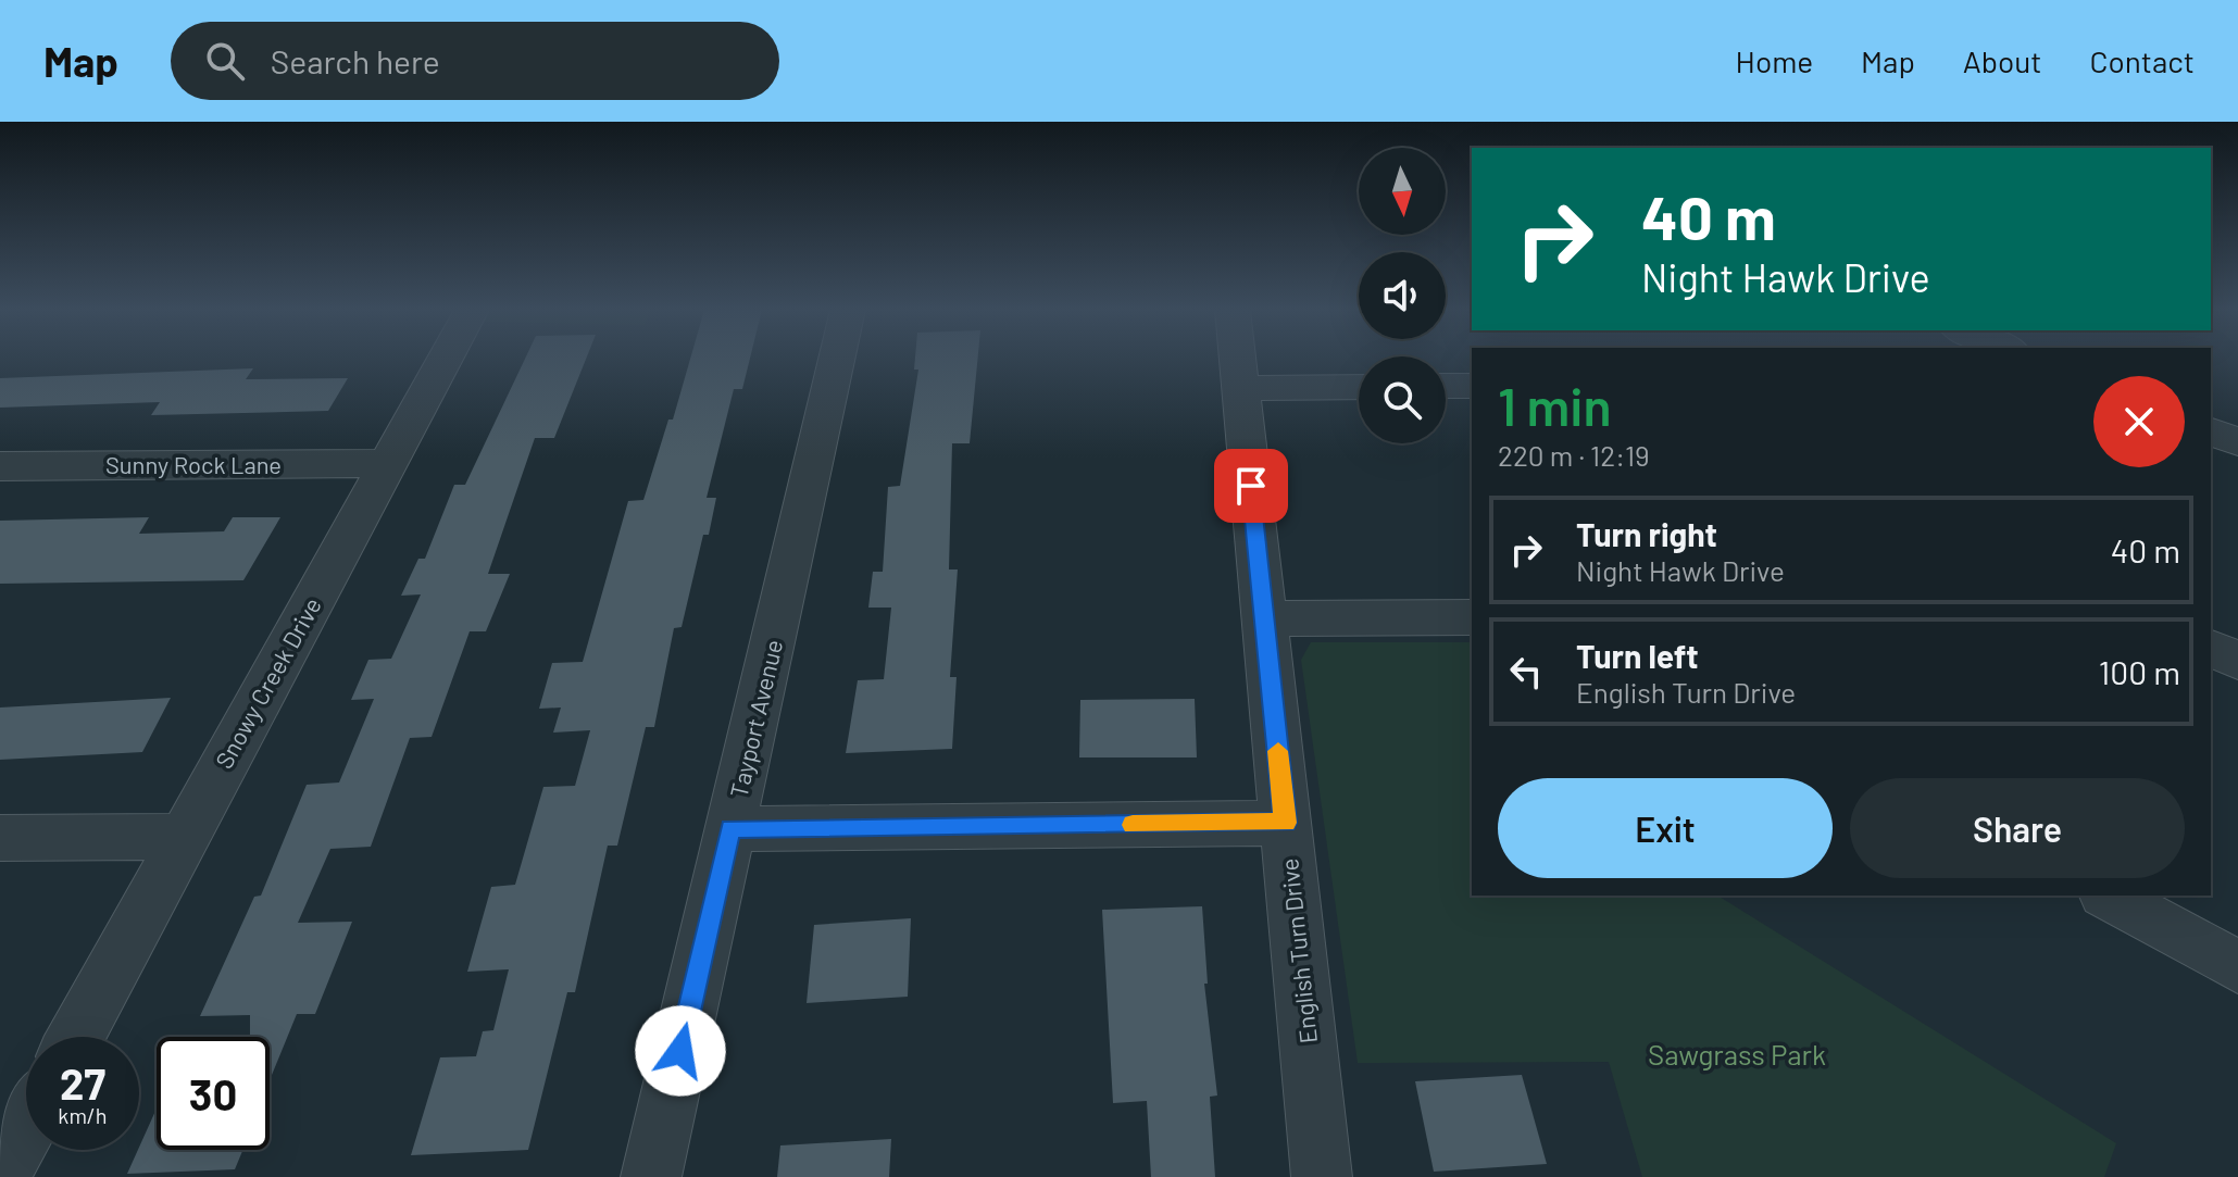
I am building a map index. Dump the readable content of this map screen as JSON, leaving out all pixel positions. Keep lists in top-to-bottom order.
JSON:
{
  "streets": {
    "street": [
      "Sunny Rock Lane",
      "Snowy Creek Drive",
      "Tayport Avenue",
      "English Turn Drive"
    ]
  },
  "crossings": [
    ["Sunny Rock Lane", "Snowy Creek Drive"]
  ],
  "parks": ["Sawgrass Park"],
  "north": "bottom",
  "page": {
    "header": "Map",
    "search": "Search here",
    "nav": [
      "Home",
      "Map",
      "About",
      "Contact"
    ],
    "turn": ["40 m", "Night Hawk Drive"],
    "heading": ["1 min", "220 m · 12:19"],
    "list": [
      {
        "name": "Turn right",
        "note": "Night Hawk Drive",
        "value": "40 m"
      },
      {
        "name": "Turn left",
        "note": "English Turn Drive",
        "value": "100 m"
      }
    ],
    "buttons": ["Exit", "Share"],
    "speed": "27 km/h",
    "limit": "30"
  }
}
